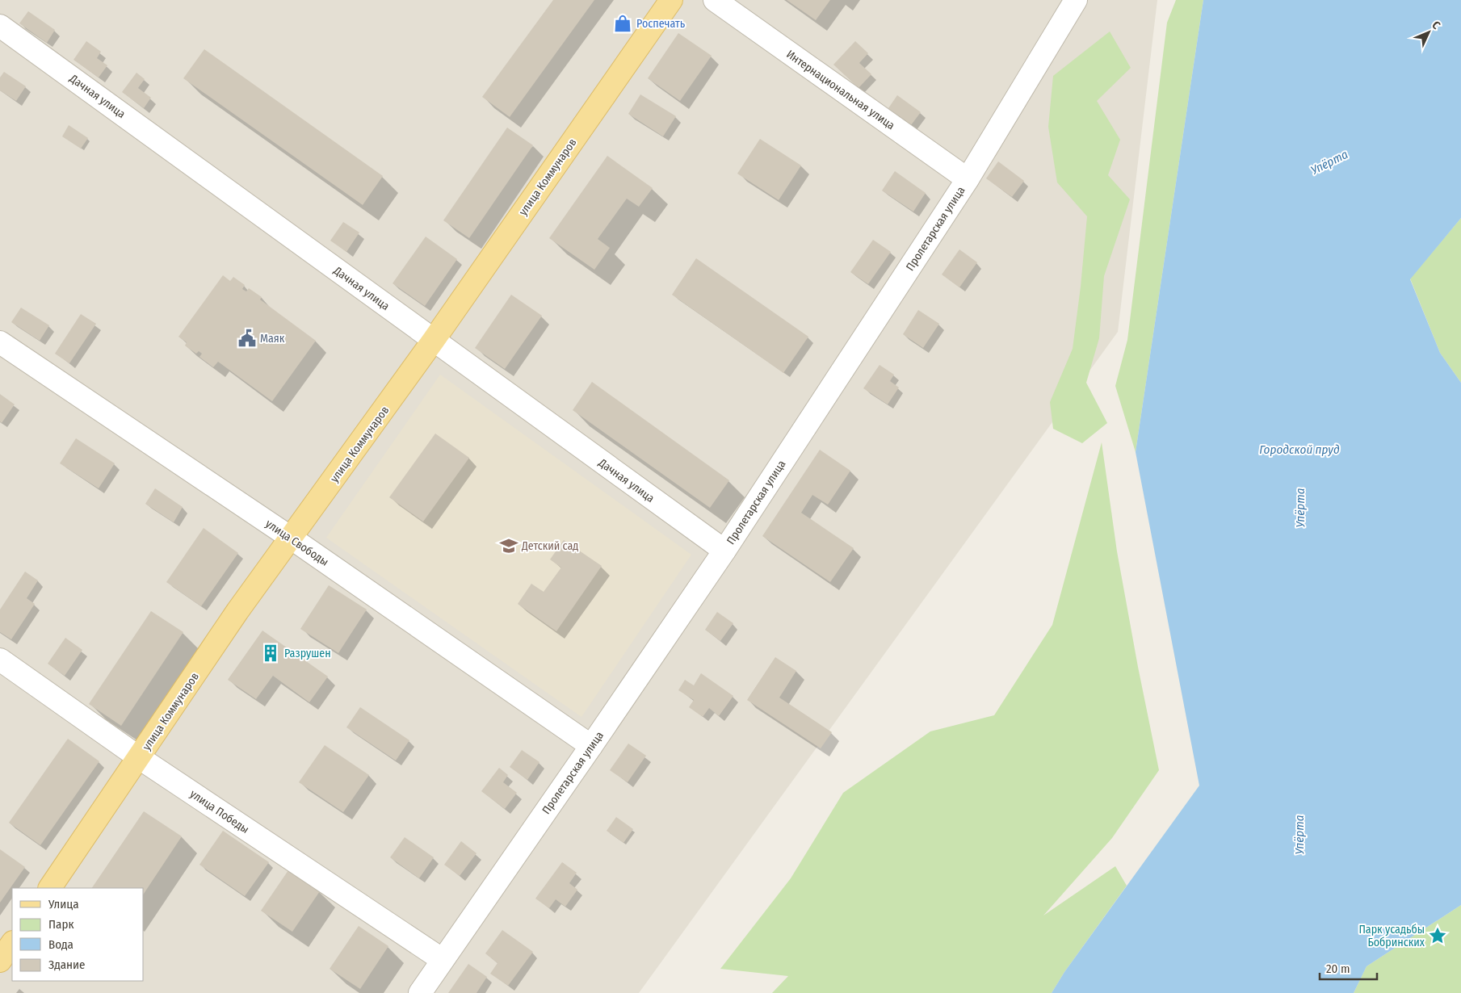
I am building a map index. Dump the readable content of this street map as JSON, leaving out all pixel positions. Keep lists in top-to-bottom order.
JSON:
{
  "streets": {
    "main road": ["улица Коммунаров"],
    "street": [
      "Интернациональная улица",
      "Дачная улица",
      "Пролетарская улица",
      "улица Свободы",
      "улица Победы"
    ]
  },
  "crossings": [
    ["Интернациональная улица", "Пролетарская улица"],
    ["Дачная улица", "улица Коммунаров"],
    ["Дачная улица", "Пролетарская улица"],
    ["улица Коммунаров", "улица Свободы"],
    ["улица Коммунаров", "улица Победы"],
    ["Пролетарская улица", "улица Свободы"],
    ["Пролетарская улица", "улица Победы"]
  ],
  "water": ["Упёрта", "Городской пруд"],
  "places": {
    "shop": ["Роспечать"],
    "public building": ["Маяк"],
    "school or university": ["Детский сад"],
    "building": ["Разрушен"],
    "place": ["Парк усадьбы Бобринских"]
  },
  "legend": [
    "Улица",
    "Парк",
    "Вода",
    "Здание"
  ],
  "scale_bar": "20 m",
  "north": "top right"
}
